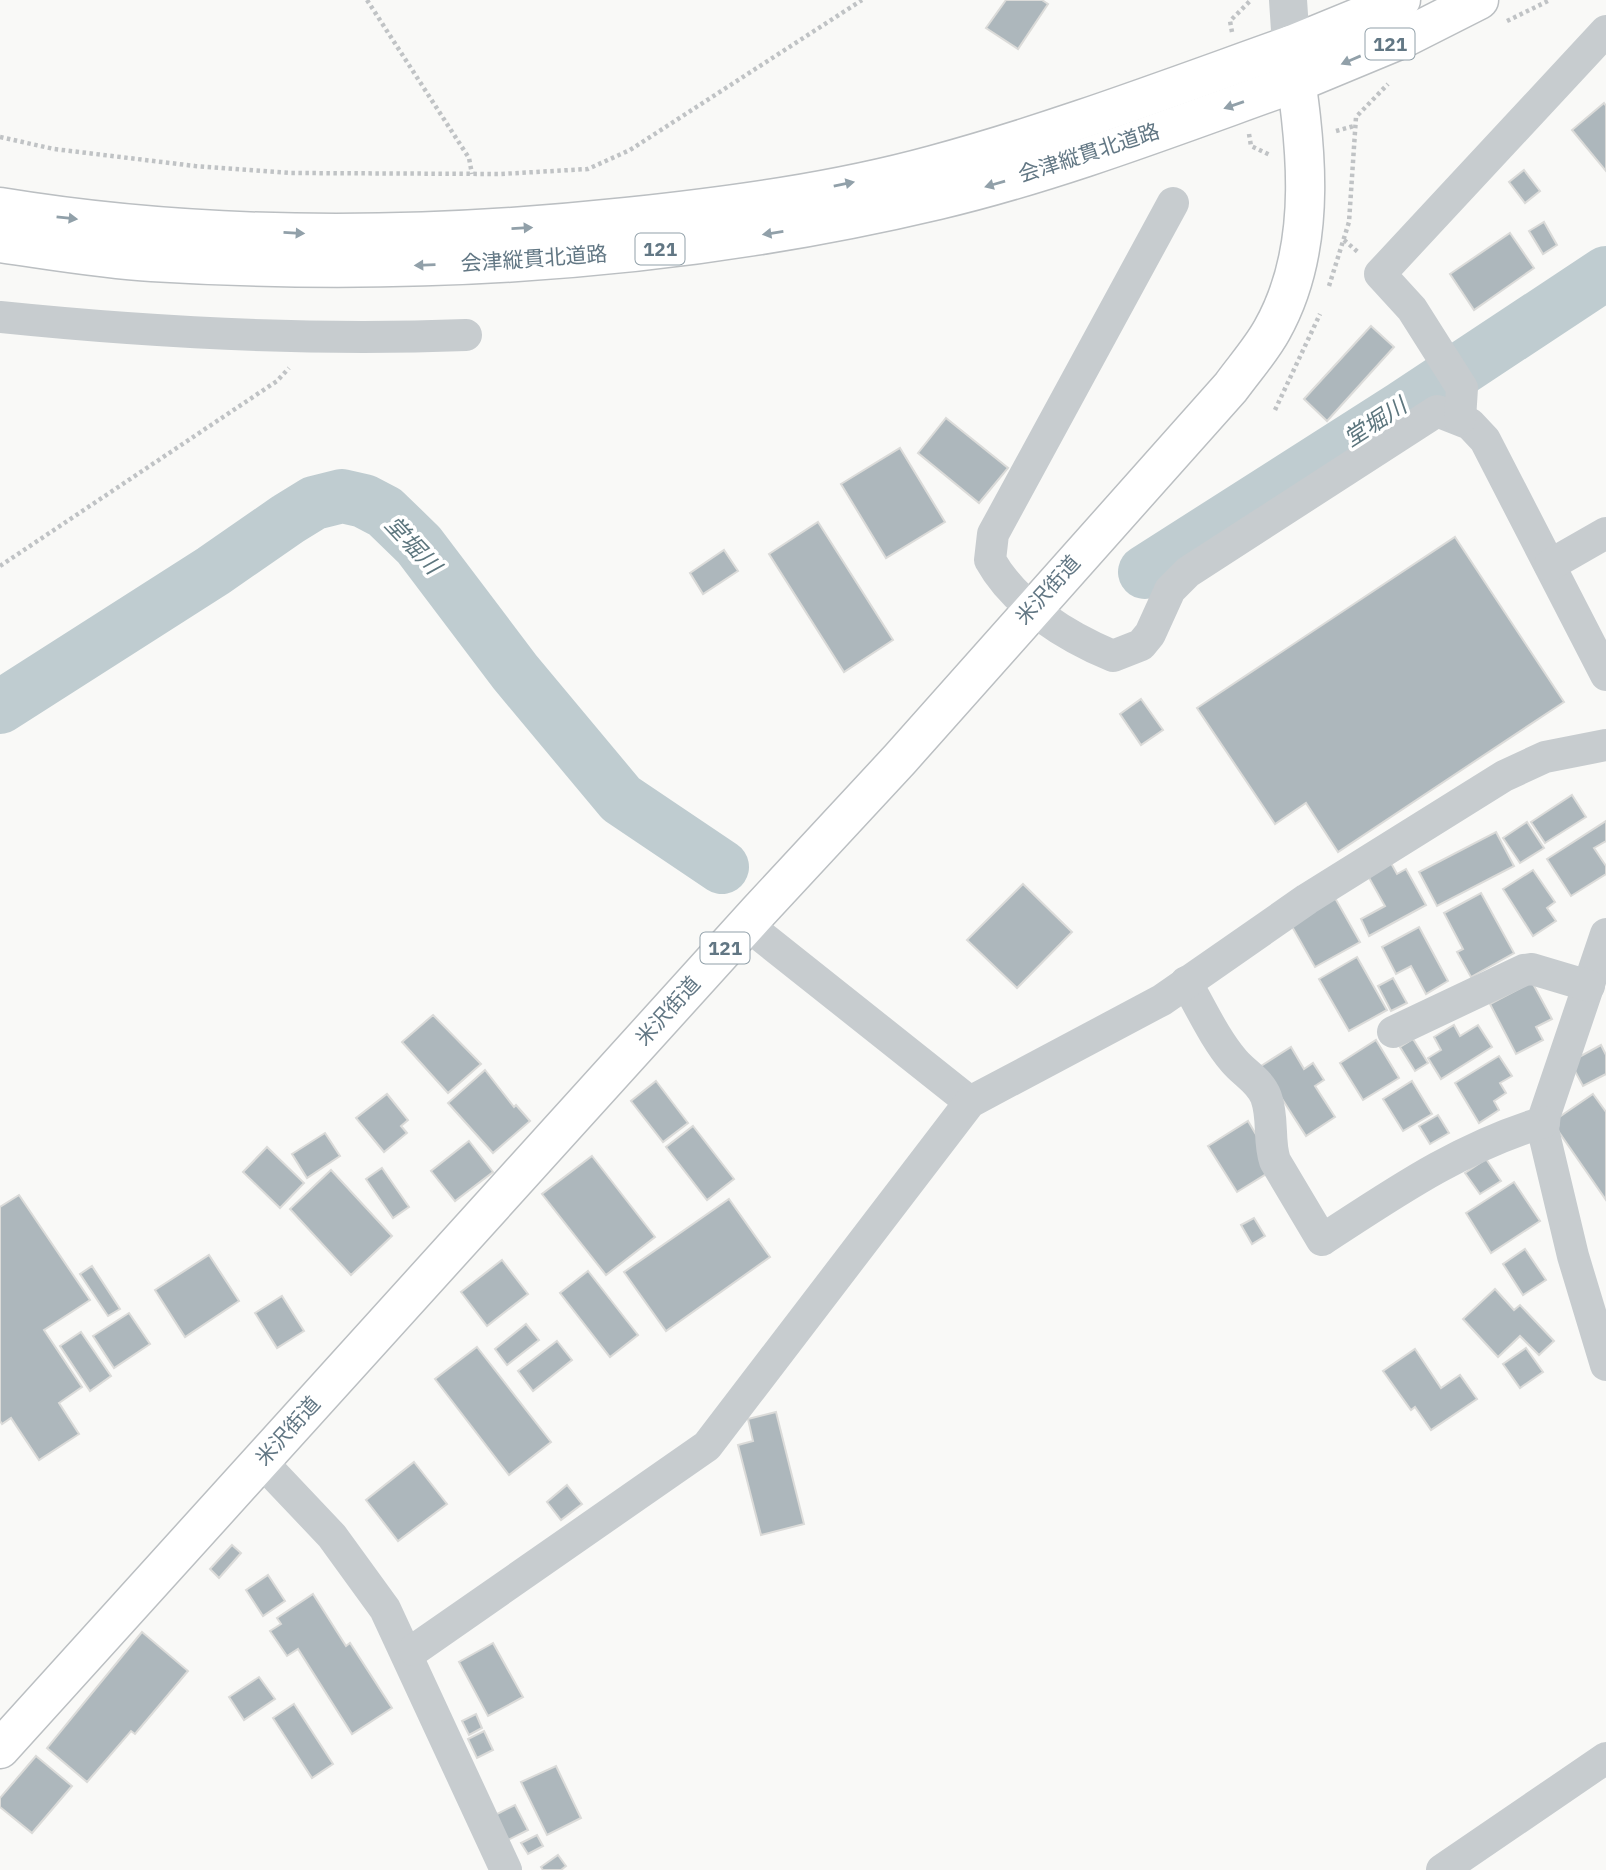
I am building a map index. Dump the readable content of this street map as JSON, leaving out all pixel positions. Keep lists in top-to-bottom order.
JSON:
{
  "streets": {
    "highway": ["121", "会津縦貫北道路", "米沢街道"]
  },
  "crossings": [
    ["121", "会津縦貫北道路"],
    ["121", "米沢街道"],
    ["会津縦貫北道路", "米沢街道"]
  ],
  "water": ["堂堀川"]
}
